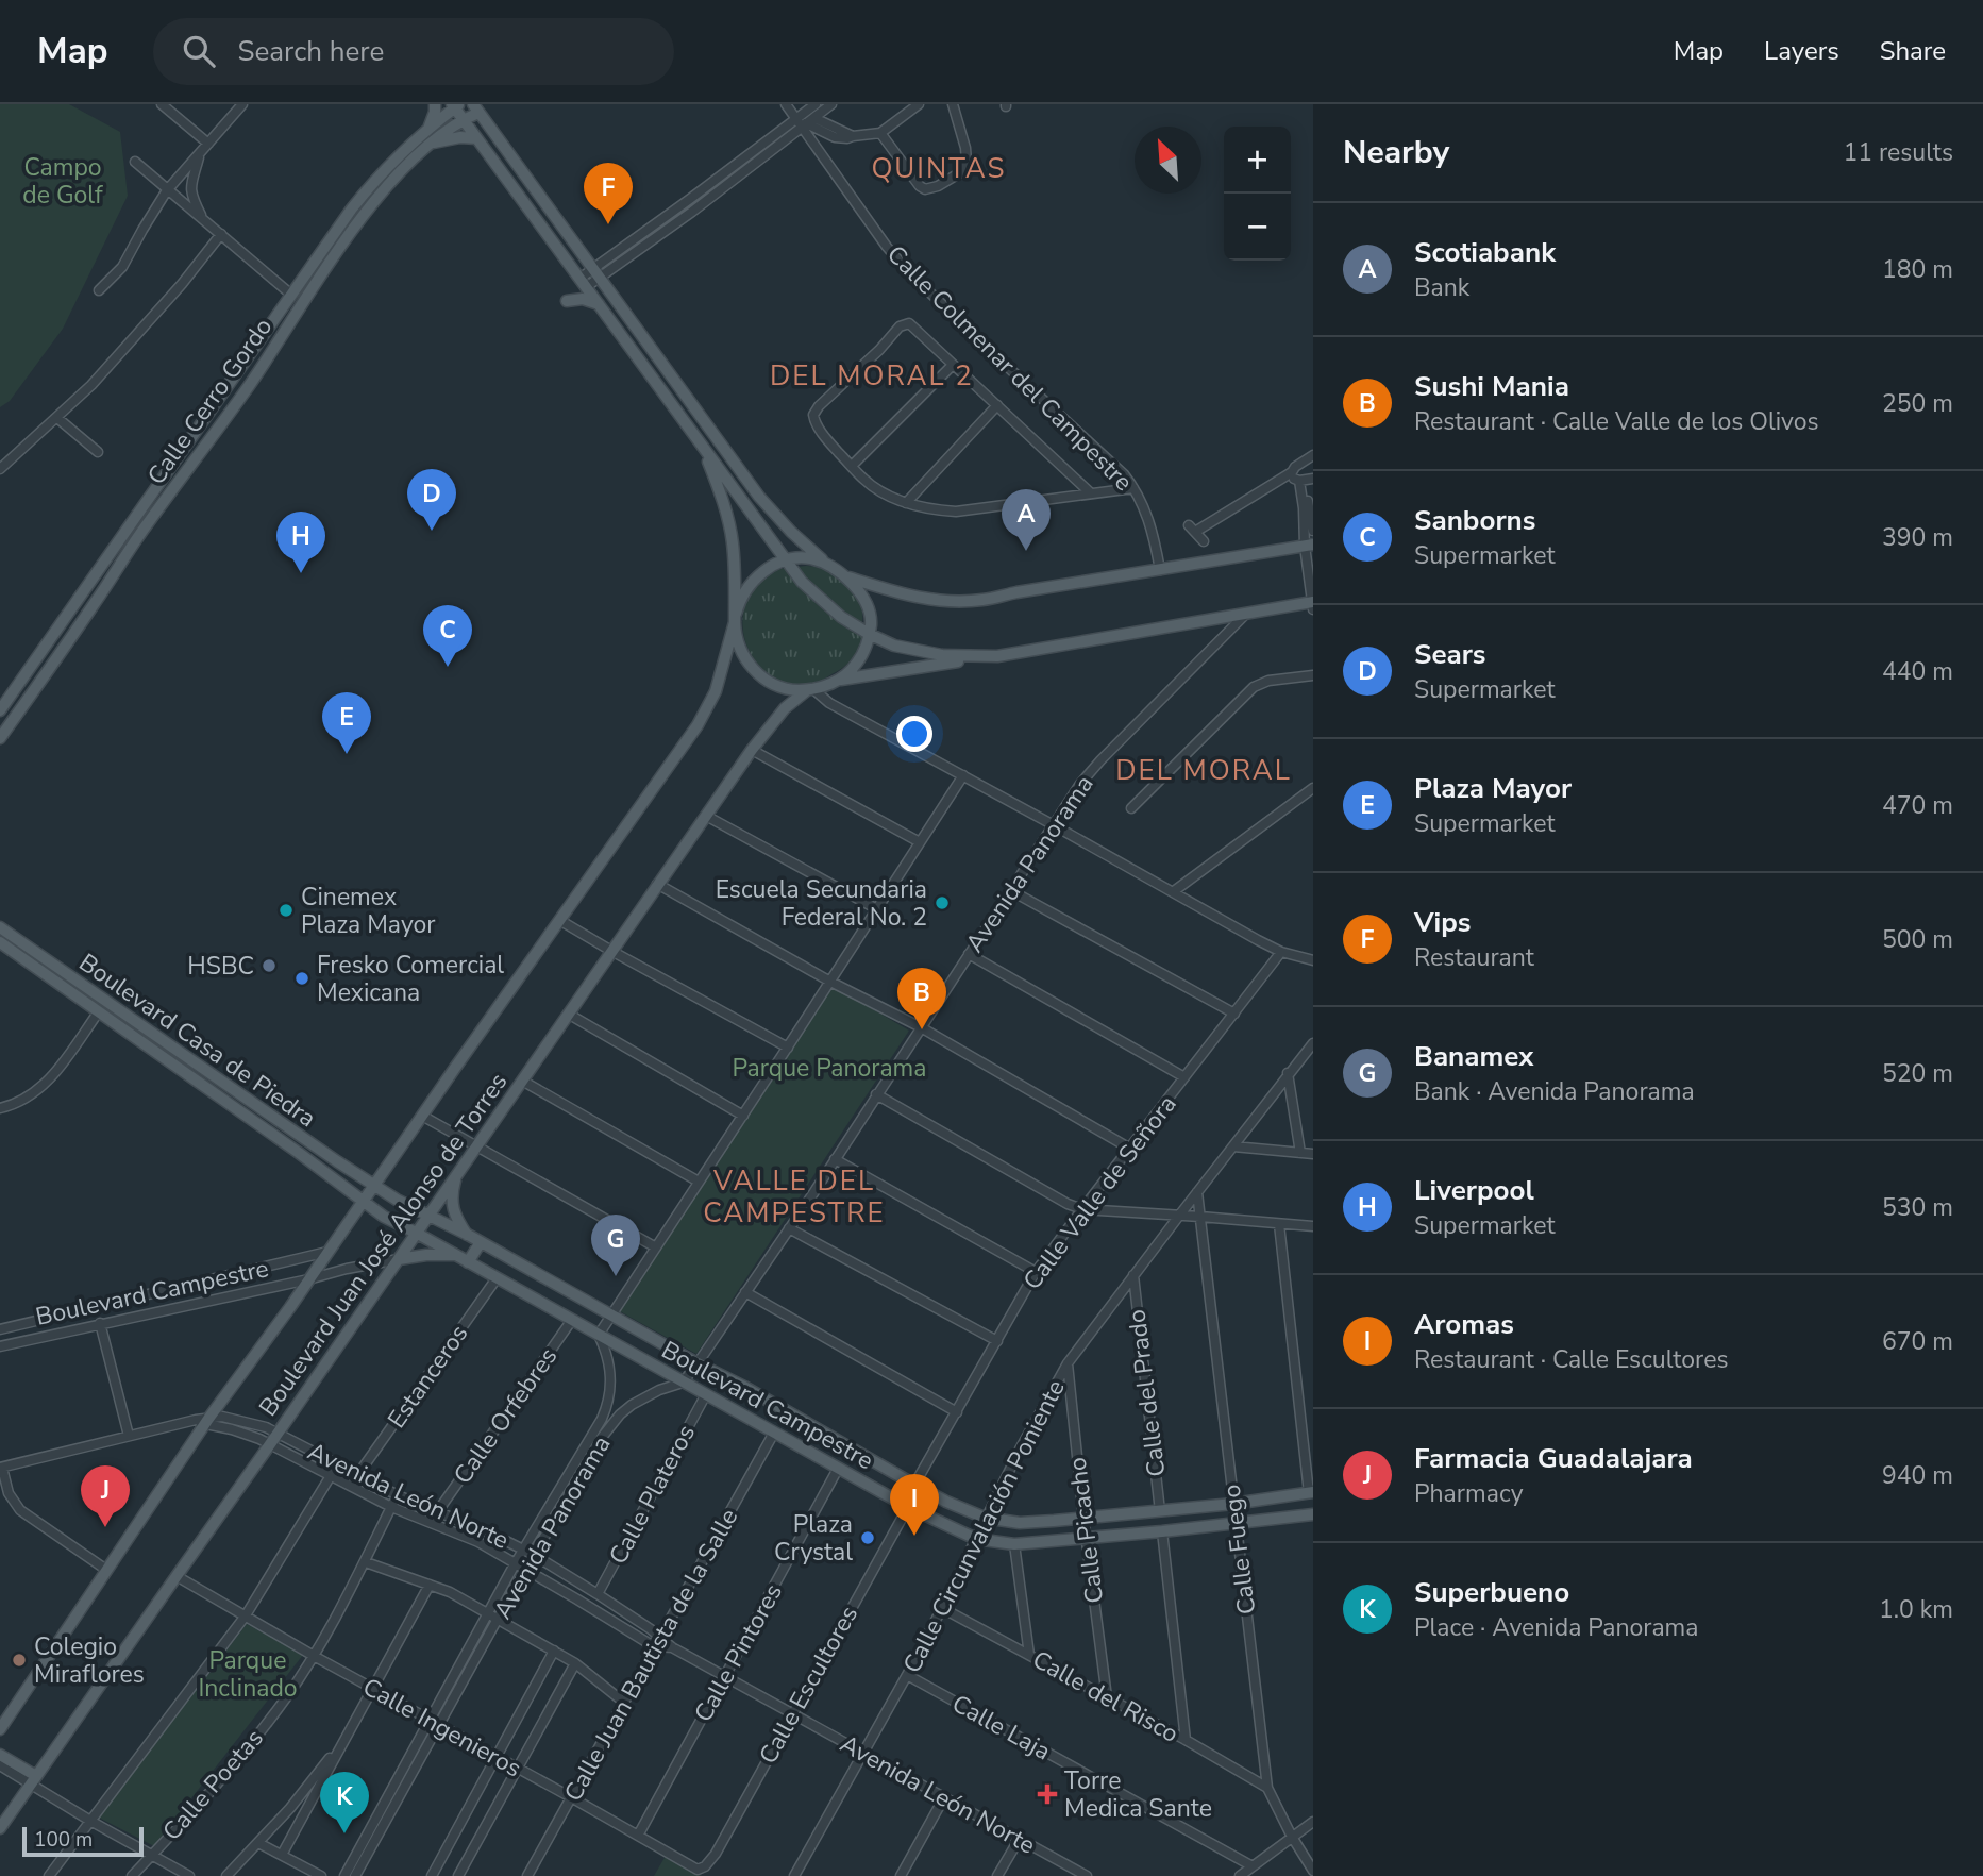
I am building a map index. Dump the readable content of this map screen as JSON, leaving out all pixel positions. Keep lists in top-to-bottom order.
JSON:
{
  "streets": {
    "main road": [
      "Calle Cerro Gordo",
      "Boulevard Casa de Piedra",
      "Boulevard Juan José Alonso de Torres",
      "Boulevard Campestre"
    ],
    "street": [
      "Calle Colmenar del Campestre",
      "Avenida Panorama",
      "Calle Valle de Señora",
      "Estanceros",
      "Calle del Prado",
      "Calle Orfebres",
      "Calle Plateros",
      "Avenida León Norte",
      "Calle Circunvalación Poniente",
      "Calle Picacho",
      "Calle Fuego",
      "Calle Pintores",
      "Calle Juan Bautista de la Salle",
      "Calle Escultores",
      "Calle del Risco",
      "Calle Ingenieros",
      "Calle Laja",
      "Calle Poetas"
    ]
  },
  "crossings": [
    ["Avenida Panorama", "Boulevard Campestre"],
    ["Avenida Panorama", "Avenida León Norte"],
    ["Avenida Panorama", "Calle Ingenieros"],
    ["Boulevard Casa de Piedra", "Boulevard Juan José Alonso de Torres"],
    ["Boulevard Casa de Piedra", "Boulevard Campestre"],
    ["Calle Valle de Señora", "Boulevard Campestre"],
    ["Boulevard Juan José Alonso de Torres", "Boulevard Campestre"],
    ["Boulevard Juan José Alonso de Torres", "Avenida León Norte"],
    ["Boulevard Juan José Alonso de Torres", "Calle Ingenieros"],
    ["Boulevard Campestre", "Estanceros"],
    ["Boulevard Campestre", "Calle del Prado"],
    ["Boulevard Campestre", "Calle Orfebres"],
    ["Boulevard Campestre", "Calle Plateros"],
    ["Boulevard Campestre", "Calle Circunvalación Poniente"],
    ["Boulevard Campestre", "Calle Picacho"],
    ["Boulevard Campestre", "Calle Fuego"],
    ["Boulevard Campestre", "Calle Pintores"],
    ["Boulevard Campestre", "Calle Juan Bautista de la Salle"],
    ["Boulevard Campestre", "Calle Escultores"],
    ["Estanceros", "Avenida León Norte"],
    ["Calle del Prado", "Calle Circunvalación Poniente"],
    ["Calle Orfebres", "Avenida León Norte"],
    ["Calle Plateros", "Avenida León Norte"],
    ["Avenida León Norte", "Calle Circunvalación Poniente"],
    ["Avenida León Norte", "Calle Pintores"],
    ["Avenida León Norte", "Calle Juan Bautista de la Salle"],
    ["Avenida León Norte", "Calle Escultores"],
    ["Avenida León Norte", "Calle Poetas"],
    ["Calle Circunvalación Poniente", "Calle Picacho"],
    ["Calle Circunvalación Poniente", "Calle del Risco"],
    ["Calle Circunvalación Poniente", "Calle Laja"],
    ["Calle Picacho", "Calle del Risco"],
    ["Calle Fuego", "Calle del Risco"],
    ["Calle Pintores", "Calle Ingenieros"],
    ["Calle Juan Bautista de la Salle", "Calle Ingenieros"],
    ["Calle Escultores", "Calle Ingenieros"],
    ["Calle Ingenieros", "Calle Poetas"]
  ],
  "districts": [
    "QUINTAS",
    "DEL MORAL 2",
    "DEL MORAL",
    "VALLE DEL CAMPESTRE"
  ],
  "parks": ["Campo de Golf", "Parque Panorama", "Parque Inclinado"],
  "places": {
    "other": [
      "Escuela Secundaria Federal No. 2",
      "Cinemex Plaza Mayor",
      "HSBC",
      "Fresko Comercial Mexicana",
      "Plaza Crystal",
      "Colegio Miraflores"
    ],
    "health": ["Torre Medica Sante"]
  },
  "scale_bar": "100 m",
  "north": "top left",
  "page": {
    "header": "Map",
    "search": "Search here",
    "nav": ["Map", "Layers", "Share"],
    "heading": ["Nearby", "11 results"],
    "map_buttons": ["+", "−"],
    "pins": [
      "F",
      "D",
      "A",
      "H",
      "C",
      "E",
      "B",
      "G",
      "J",
      "I",
      "K"
    ],
    "list": [
      {
        "mark": "A",
        "name": "Scotiabank",
        "note": "Bank",
        "value": "180 m"
      },
      {
        "mark": "B",
        "name": "Sushi Mania",
        "note": "Restaurant · Calle Valle de los Olivos",
        "value": "250 m"
      },
      {
        "mark": "C",
        "name": "Sanborns",
        "note": "Supermarket",
        "value": "390 m"
      },
      {
        "mark": "D",
        "name": "Sears",
        "note": "Supermarket",
        "value": "440 m"
      },
      {
        "mark": "E",
        "name": "Plaza Mayor",
        "note": "Supermarket",
        "value": "470 m"
      },
      {
        "mark": "F",
        "name": "Vips",
        "note": "Restaurant",
        "value": "500 m"
      },
      {
        "mark": "G",
        "name": "Banamex",
        "note": "Bank · Avenida Panorama",
        "value": "520 m"
      },
      {
        "mark": "H",
        "name": "Liverpool",
        "note": "Supermarket",
        "value": "530 m"
      },
      {
        "mark": "I",
        "name": "Aromas",
        "note": "Restaurant · Calle Escultores",
        "value": "670 m"
      },
      {
        "mark": "J",
        "name": "Farmacia Guadalajara",
        "note": "Pharmacy",
        "value": "940 m"
      },
      {
        "mark": "K",
        "name": "Superbueno",
        "note": "Place · Avenida Panorama",
        "value": "1.0 km"
      }
    ],
    "scale": "100 m"
  }
}
